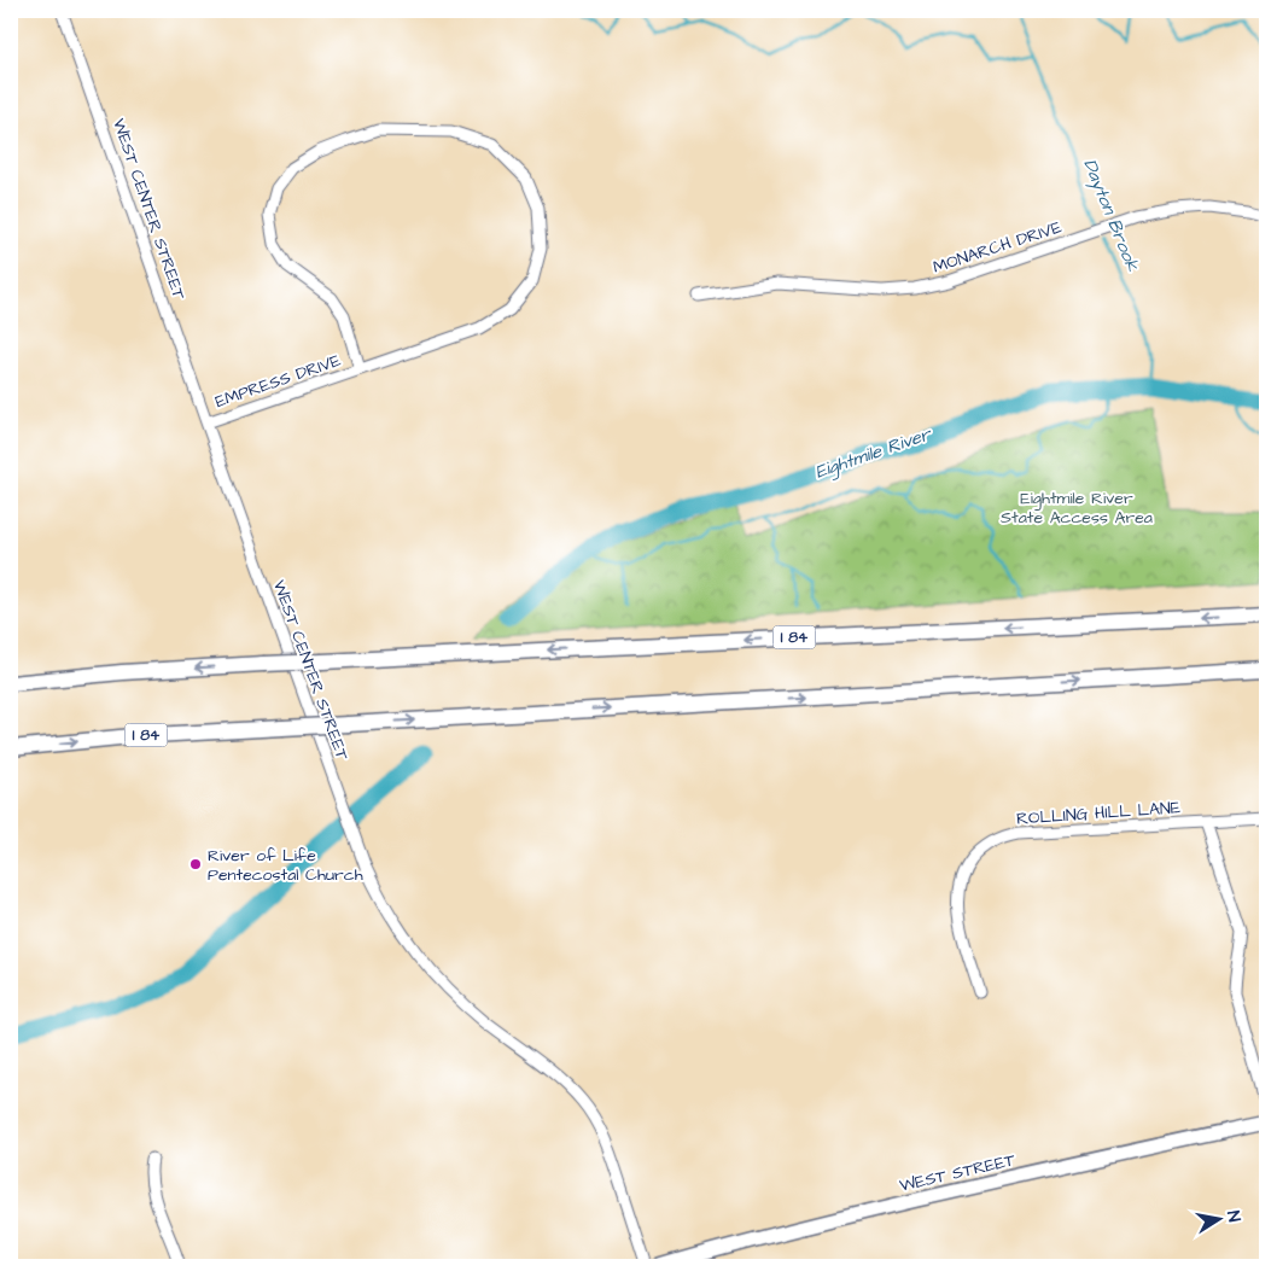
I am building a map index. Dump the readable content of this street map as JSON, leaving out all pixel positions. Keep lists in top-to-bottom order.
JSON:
{
  "streets": {
    "highway": ["I 84"],
    "main road": ["WEST STREET"],
    "street": [
      "WEST CENTER STREET",
      "MONARCH DRIVE",
      "EMPRESS DRIVE",
      "ROLLING HILL LANE"
    ]
  },
  "crossings": [
    ["WEST CENTER STREET", "EMPRESS DRIVE"]
  ],
  "water": ["Dayton Brook", "Eightmile River"],
  "parks": ["Eightmile River State Access Area"],
  "places": ["River of Life Pentecostal Church"],
  "north": "right"
}
